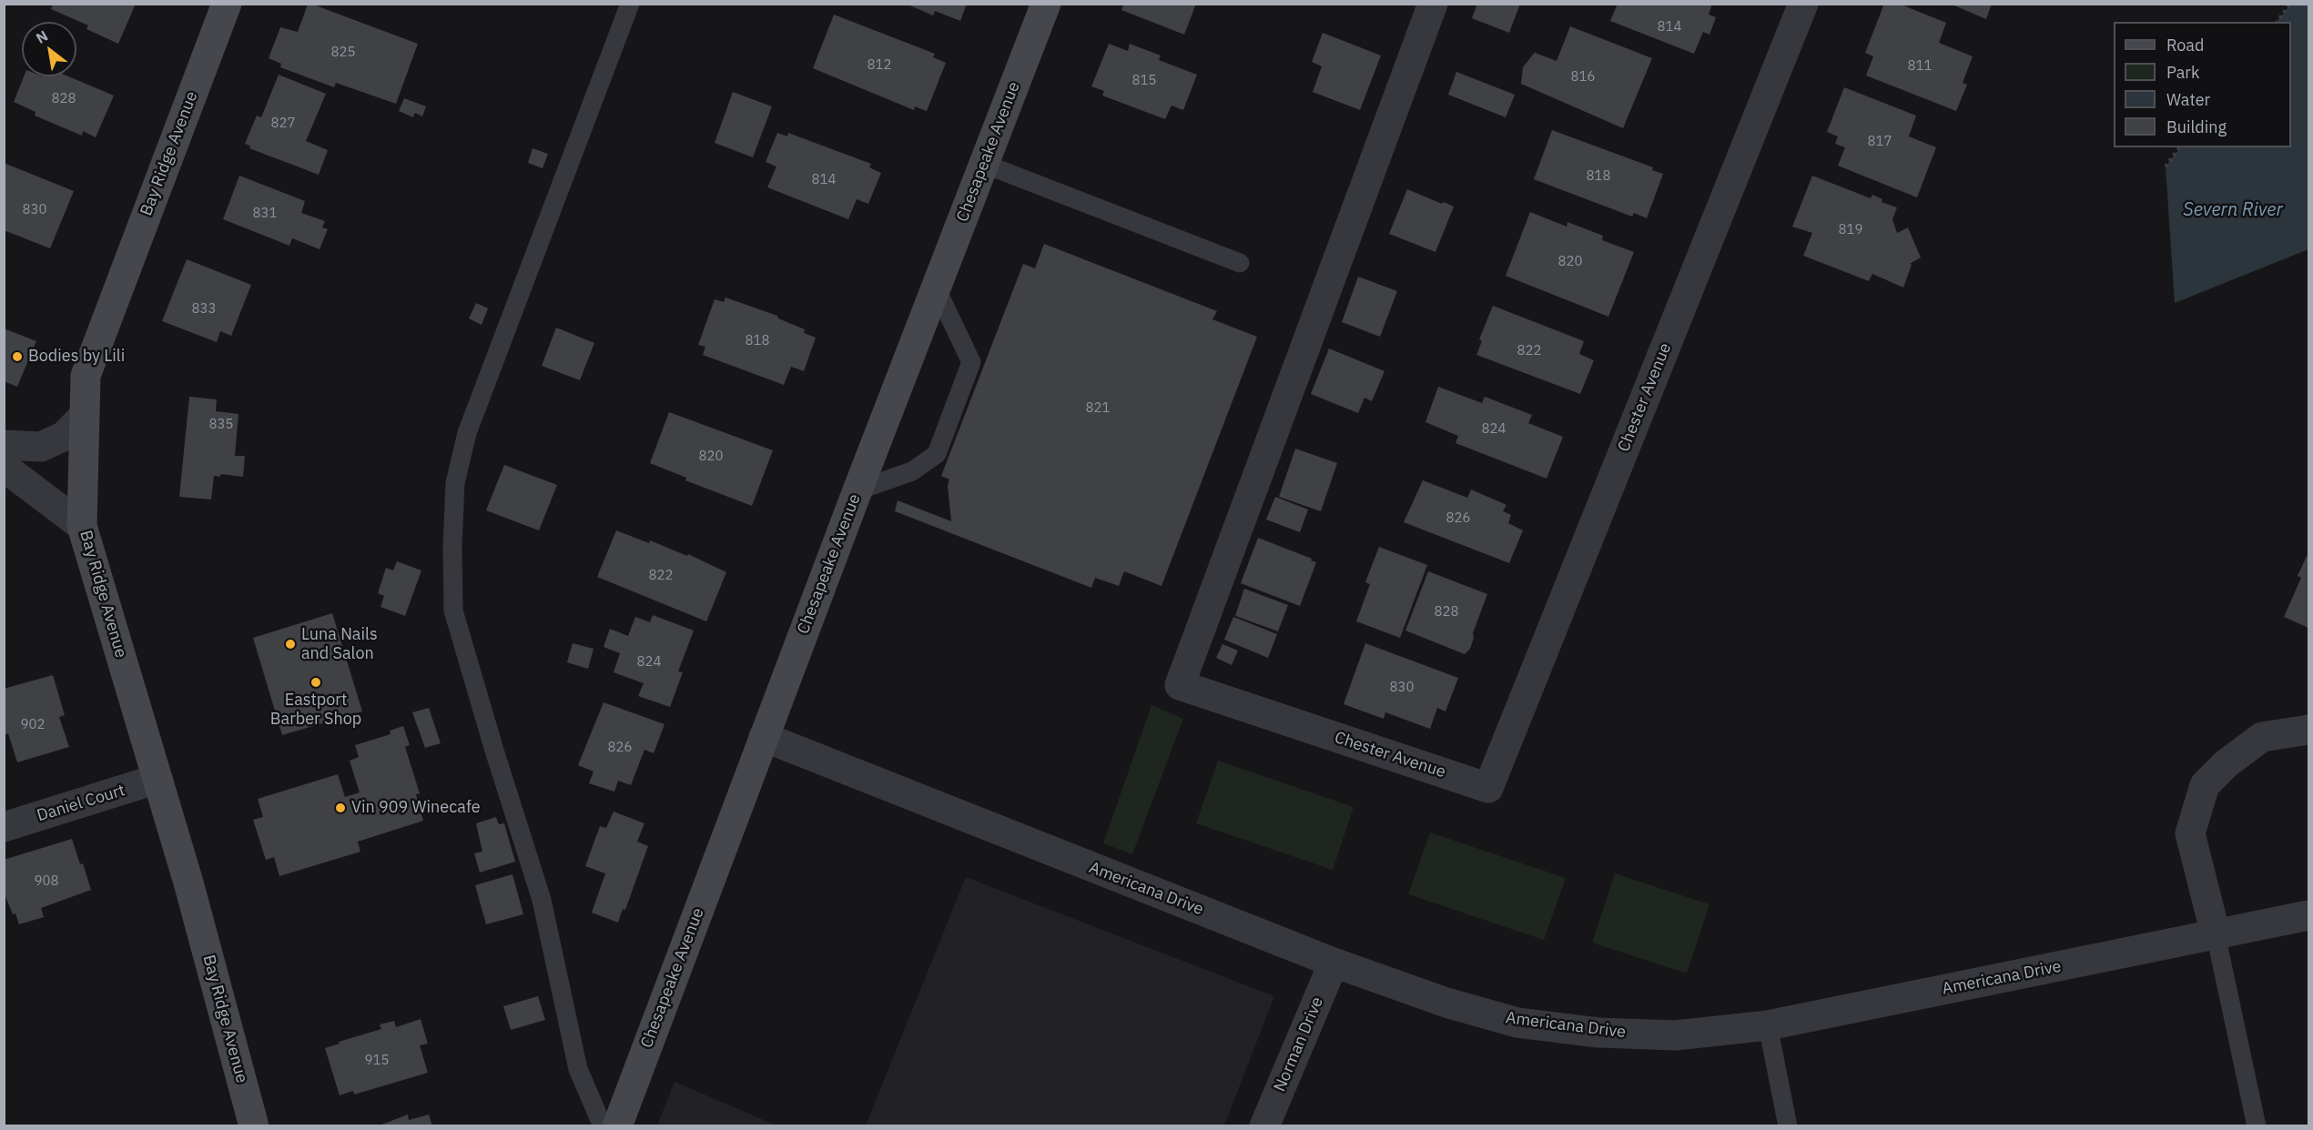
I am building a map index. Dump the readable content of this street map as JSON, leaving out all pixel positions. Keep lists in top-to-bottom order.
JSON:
{
  "streets": {
    "main road": ["Chesapeake Avenue", "Bay Ridge Avenue"],
    "street": [
      "Chester Avenue",
      "Daniel Court",
      "Americana Drive",
      "Norman Drive"
    ]
  },
  "crossings": [
    ["Chesapeake Avenue", "Americana Drive"],
    ["Bay Ridge Avenue", "Daniel Court"],
    ["Americana Drive", "Norman Drive"]
  ],
  "water": ["Severn River"],
  "places": [
    "Bodies by Lili",
    "Luna Nails and Salon",
    "Eastport Barber Shop",
    "Vin 909 Winecafe"
  ],
  "house_numbers": [
    "814",
    "825",
    "812",
    "811",
    "816",
    "815",
    "828",
    "827",
    "817",
    "818",
    "814",
    "830",
    "831",
    "819",
    "820",
    "833",
    "818",
    "822",
    "821",
    "835",
    "824",
    "820",
    "826",
    "822",
    "828",
    "824",
    "830",
    "902",
    "826",
    "908",
    "915"
  ],
  "legend": [
    "Road",
    "Park",
    "Water",
    "Building"
  ],
  "north": "top left"
}
